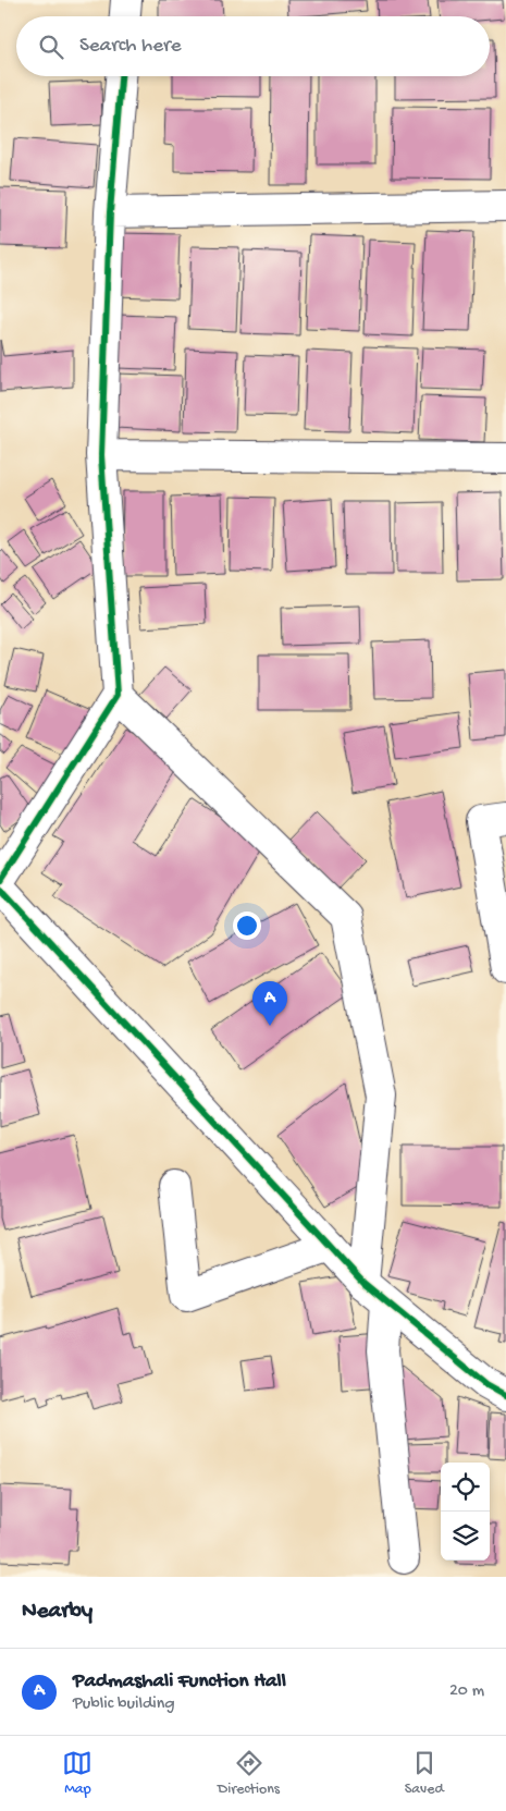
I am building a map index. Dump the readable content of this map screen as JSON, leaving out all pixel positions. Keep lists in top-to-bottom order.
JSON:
{
  "page": {
    "search": "Search here",
    "pins": "A",
    "heading": "Nearby",
    "list": [
      {
        "mark": "A",
        "name": "Padmashali Function Hall",
        "note": "Public building",
        "value": "20 m"
      }
    ],
    "nav": ["Map", "Directions", "Saved"]
  }
}
